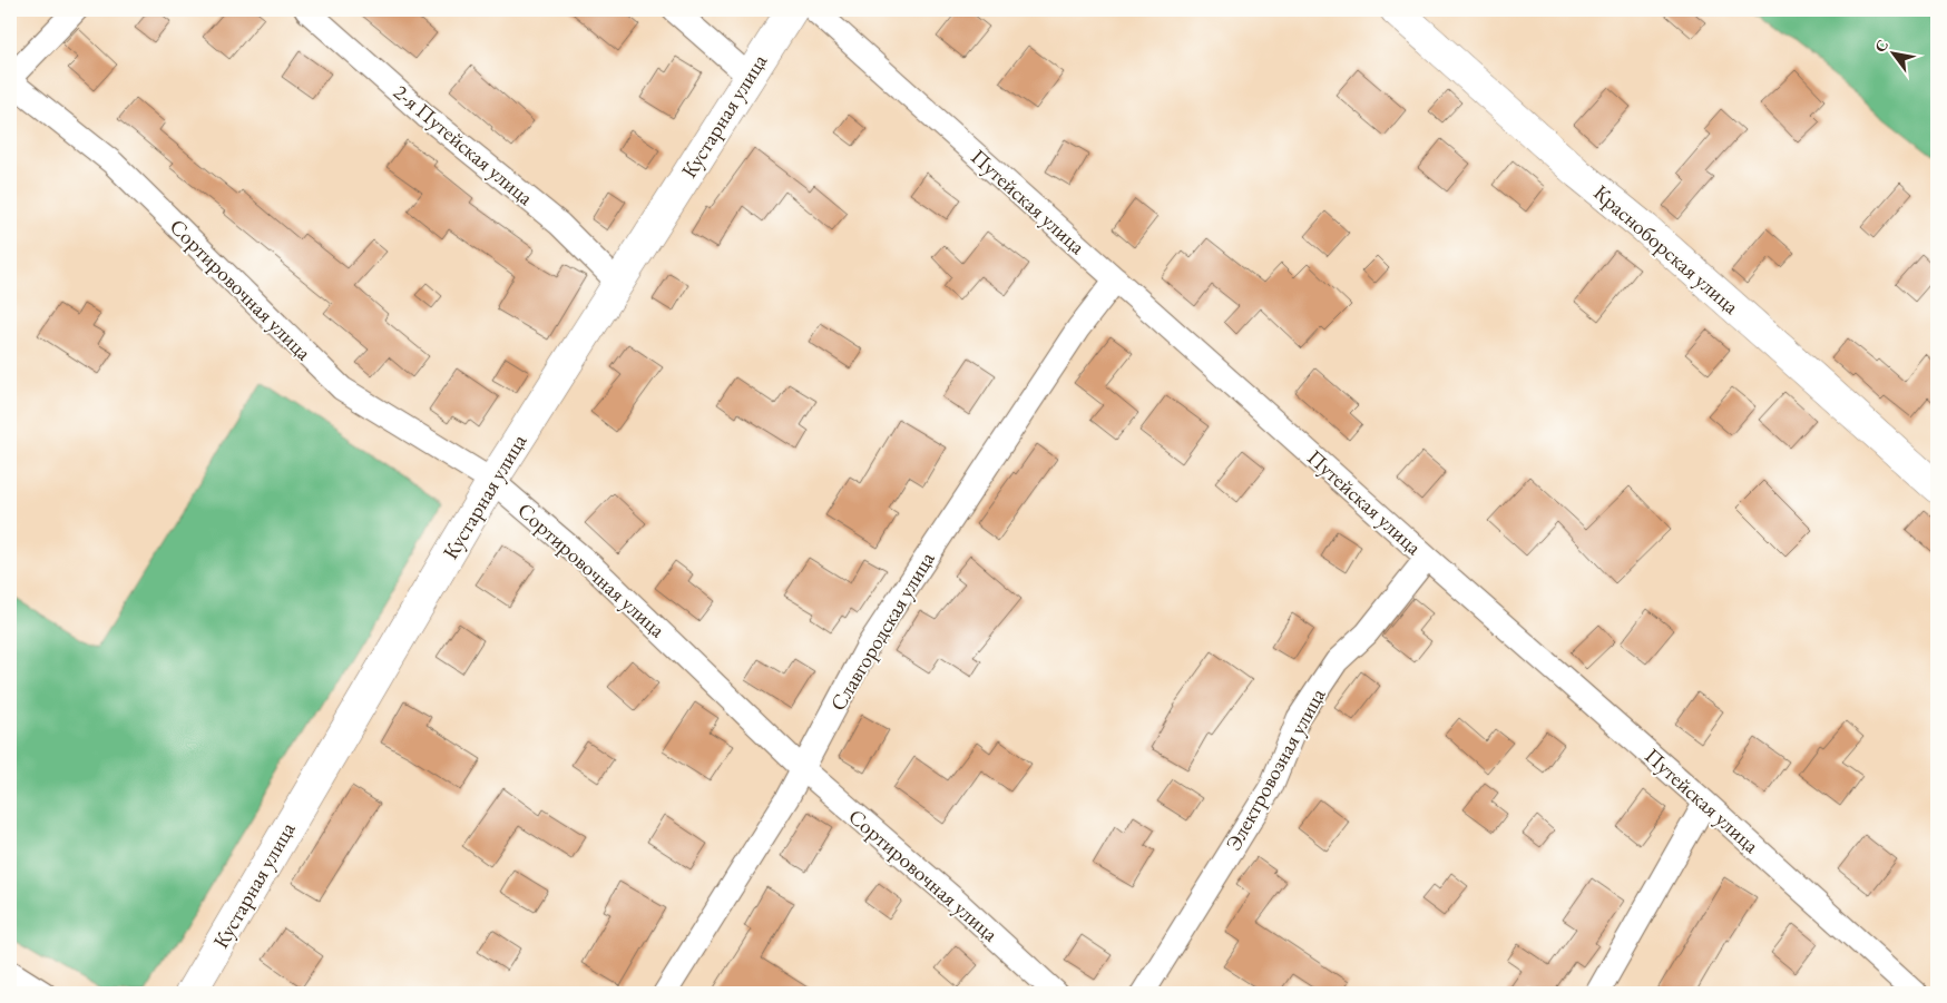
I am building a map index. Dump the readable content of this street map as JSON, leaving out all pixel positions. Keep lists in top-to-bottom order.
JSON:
{
  "streets": {
    "street": [
      "Кустарная улица",
      "2-я Путейская улица",
      "Путейская улица",
      "Красноборская улица",
      "Сортировочная улица",
      "Славгородская улица",
      "Электровозная улица"
    ]
  },
  "crossings": [
    ["Кустарная улица", "2-я Путейская улица"],
    ["Кустарная улица", "Сортировочная улица"],
    ["Путейская улица", "Славгородская улица"],
    ["Путейская улица", "Электровозная улица"],
    ["Сортировочная улица", "Славгородская улица"]
  ],
  "north": "top left"
}
